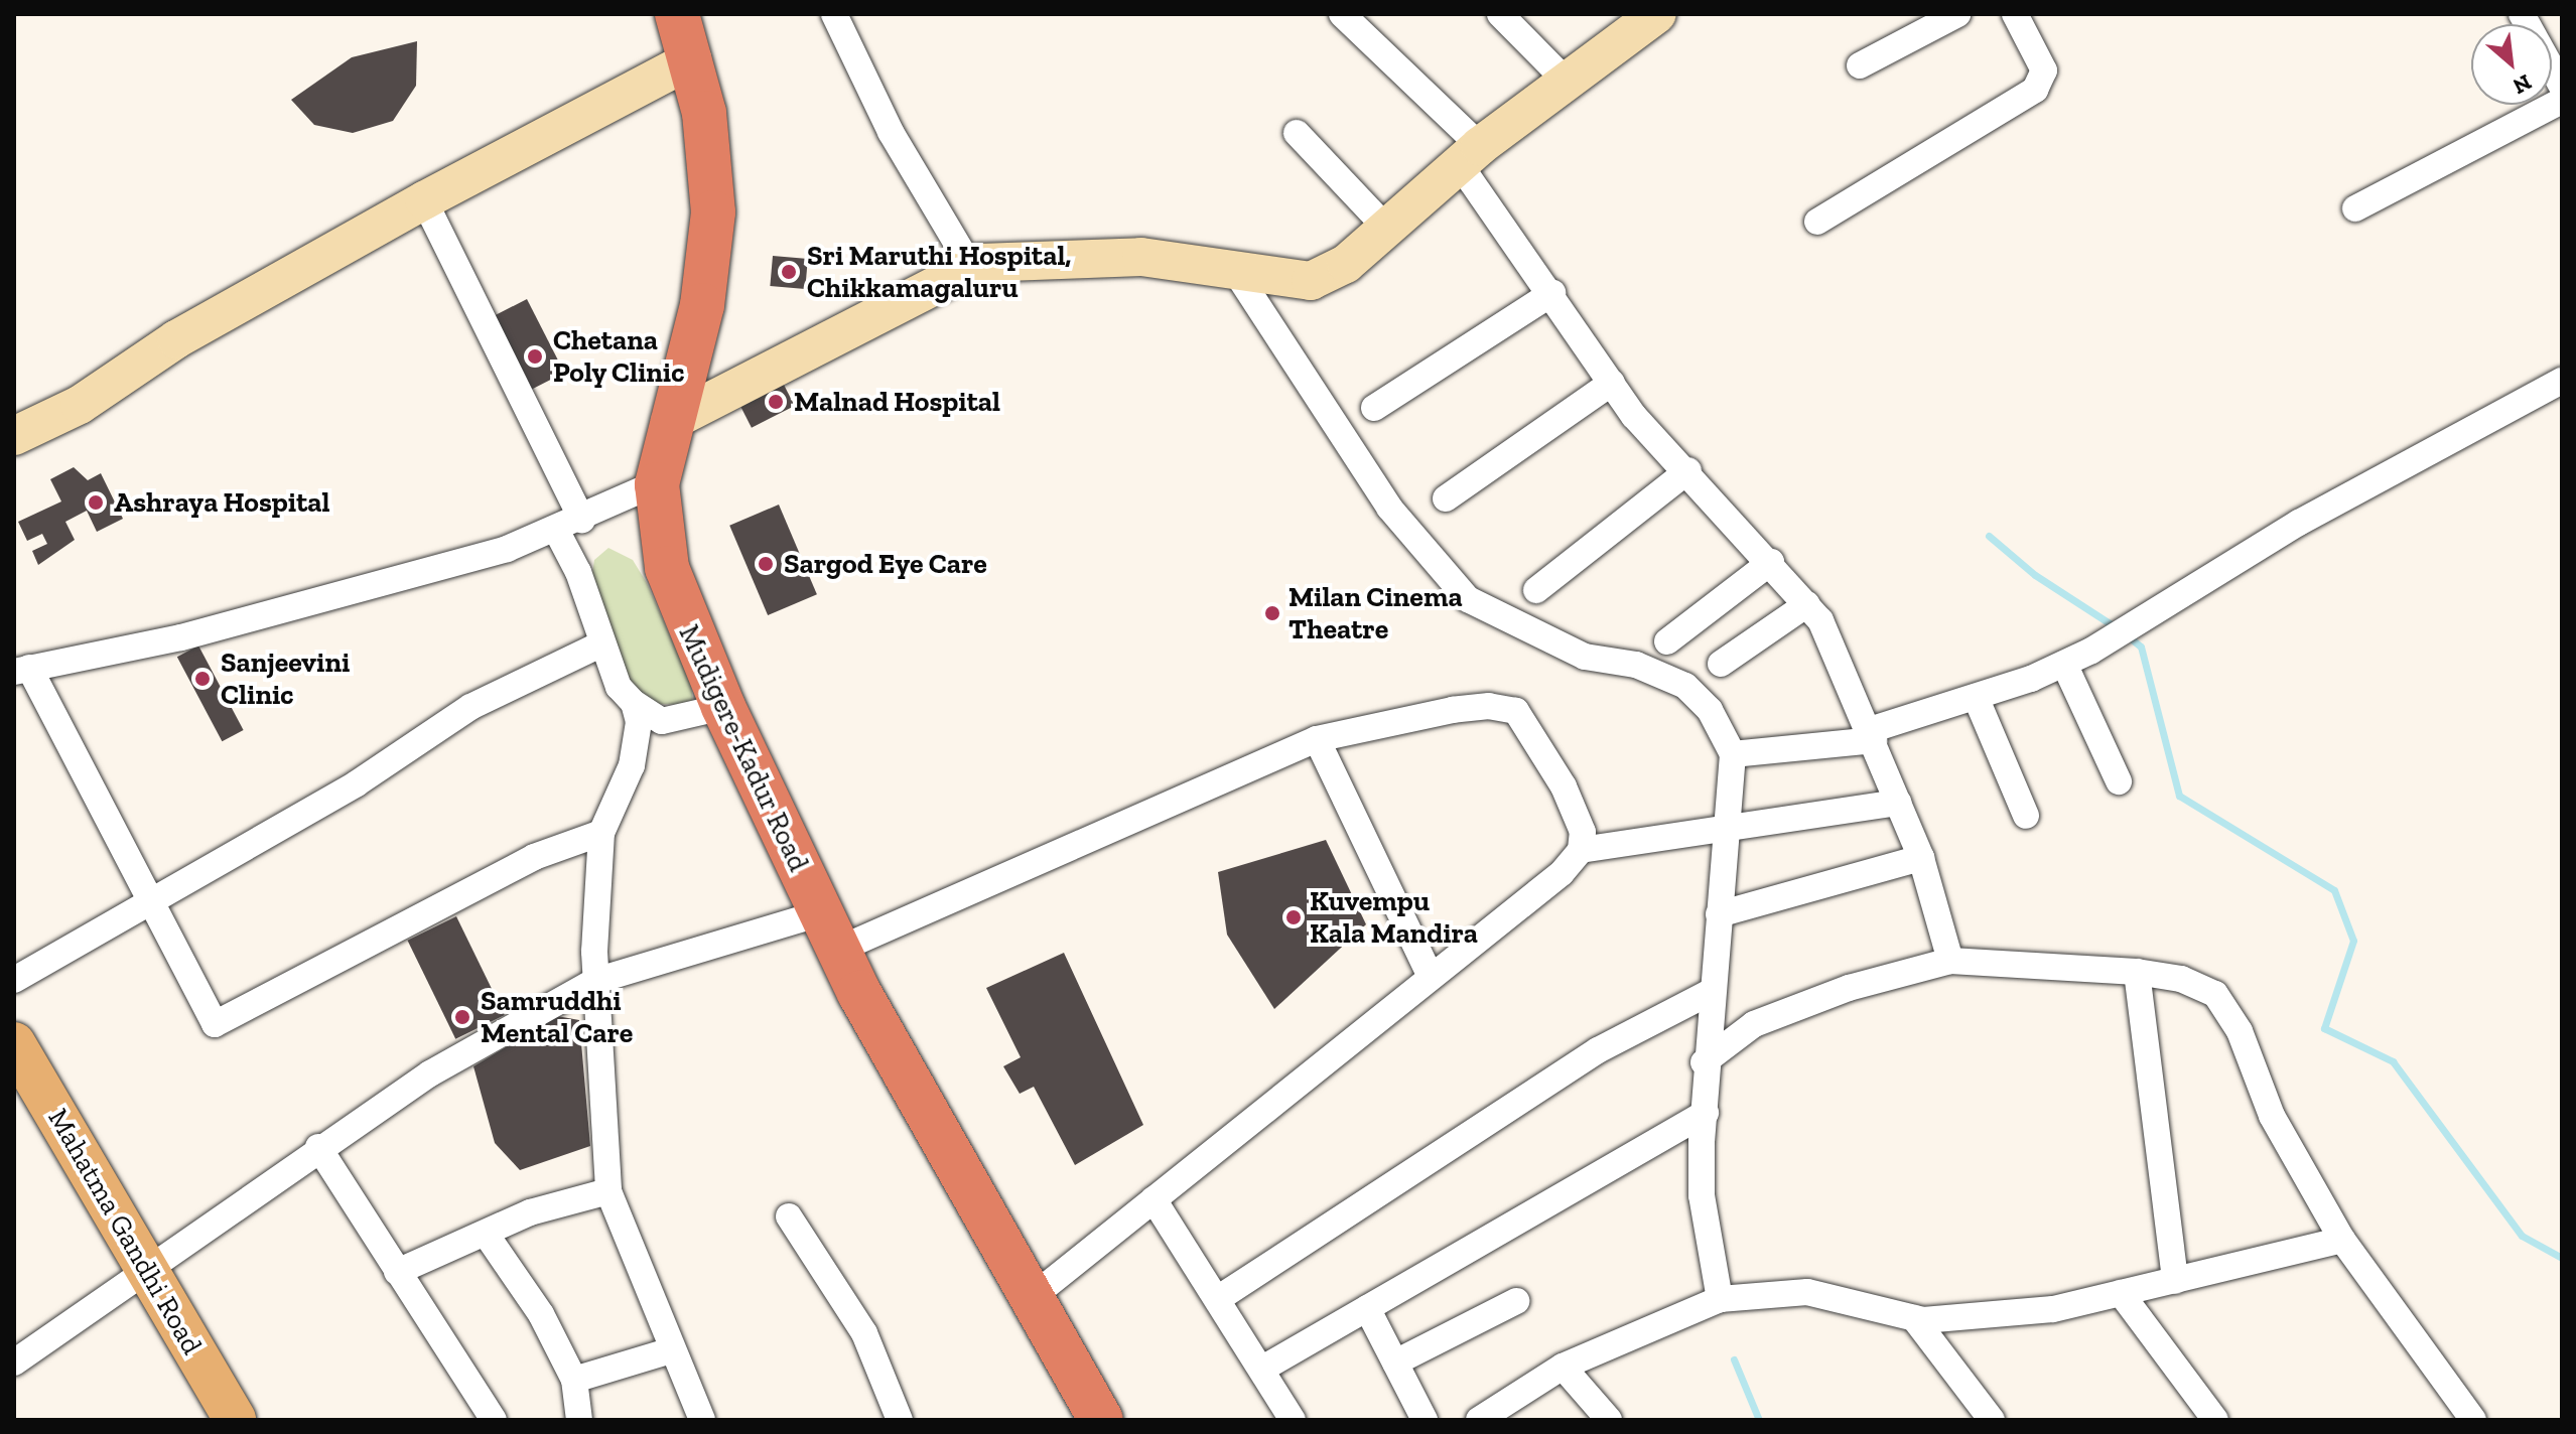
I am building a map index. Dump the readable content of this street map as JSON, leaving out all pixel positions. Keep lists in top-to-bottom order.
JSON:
{
  "streets": {
    "highway": ["Mudigere-Kadur Road"],
    "main road": ["Mahatma Gandhi Road"]
  },
  "places": [
    "Sri Maruthi Hospital, Chikkamagaluru",
    "Chetana Poly Clinic",
    "Malnad Hospital",
    "Ashraya Hospital",
    "Sargod Eye Care",
    "Milan Cinema Theatre",
    "Sanjeevini Clinic",
    "Kuvempu Kala Mandira",
    "Samruddhi Mental Care"
  ],
  "north": "bottom right"
}
